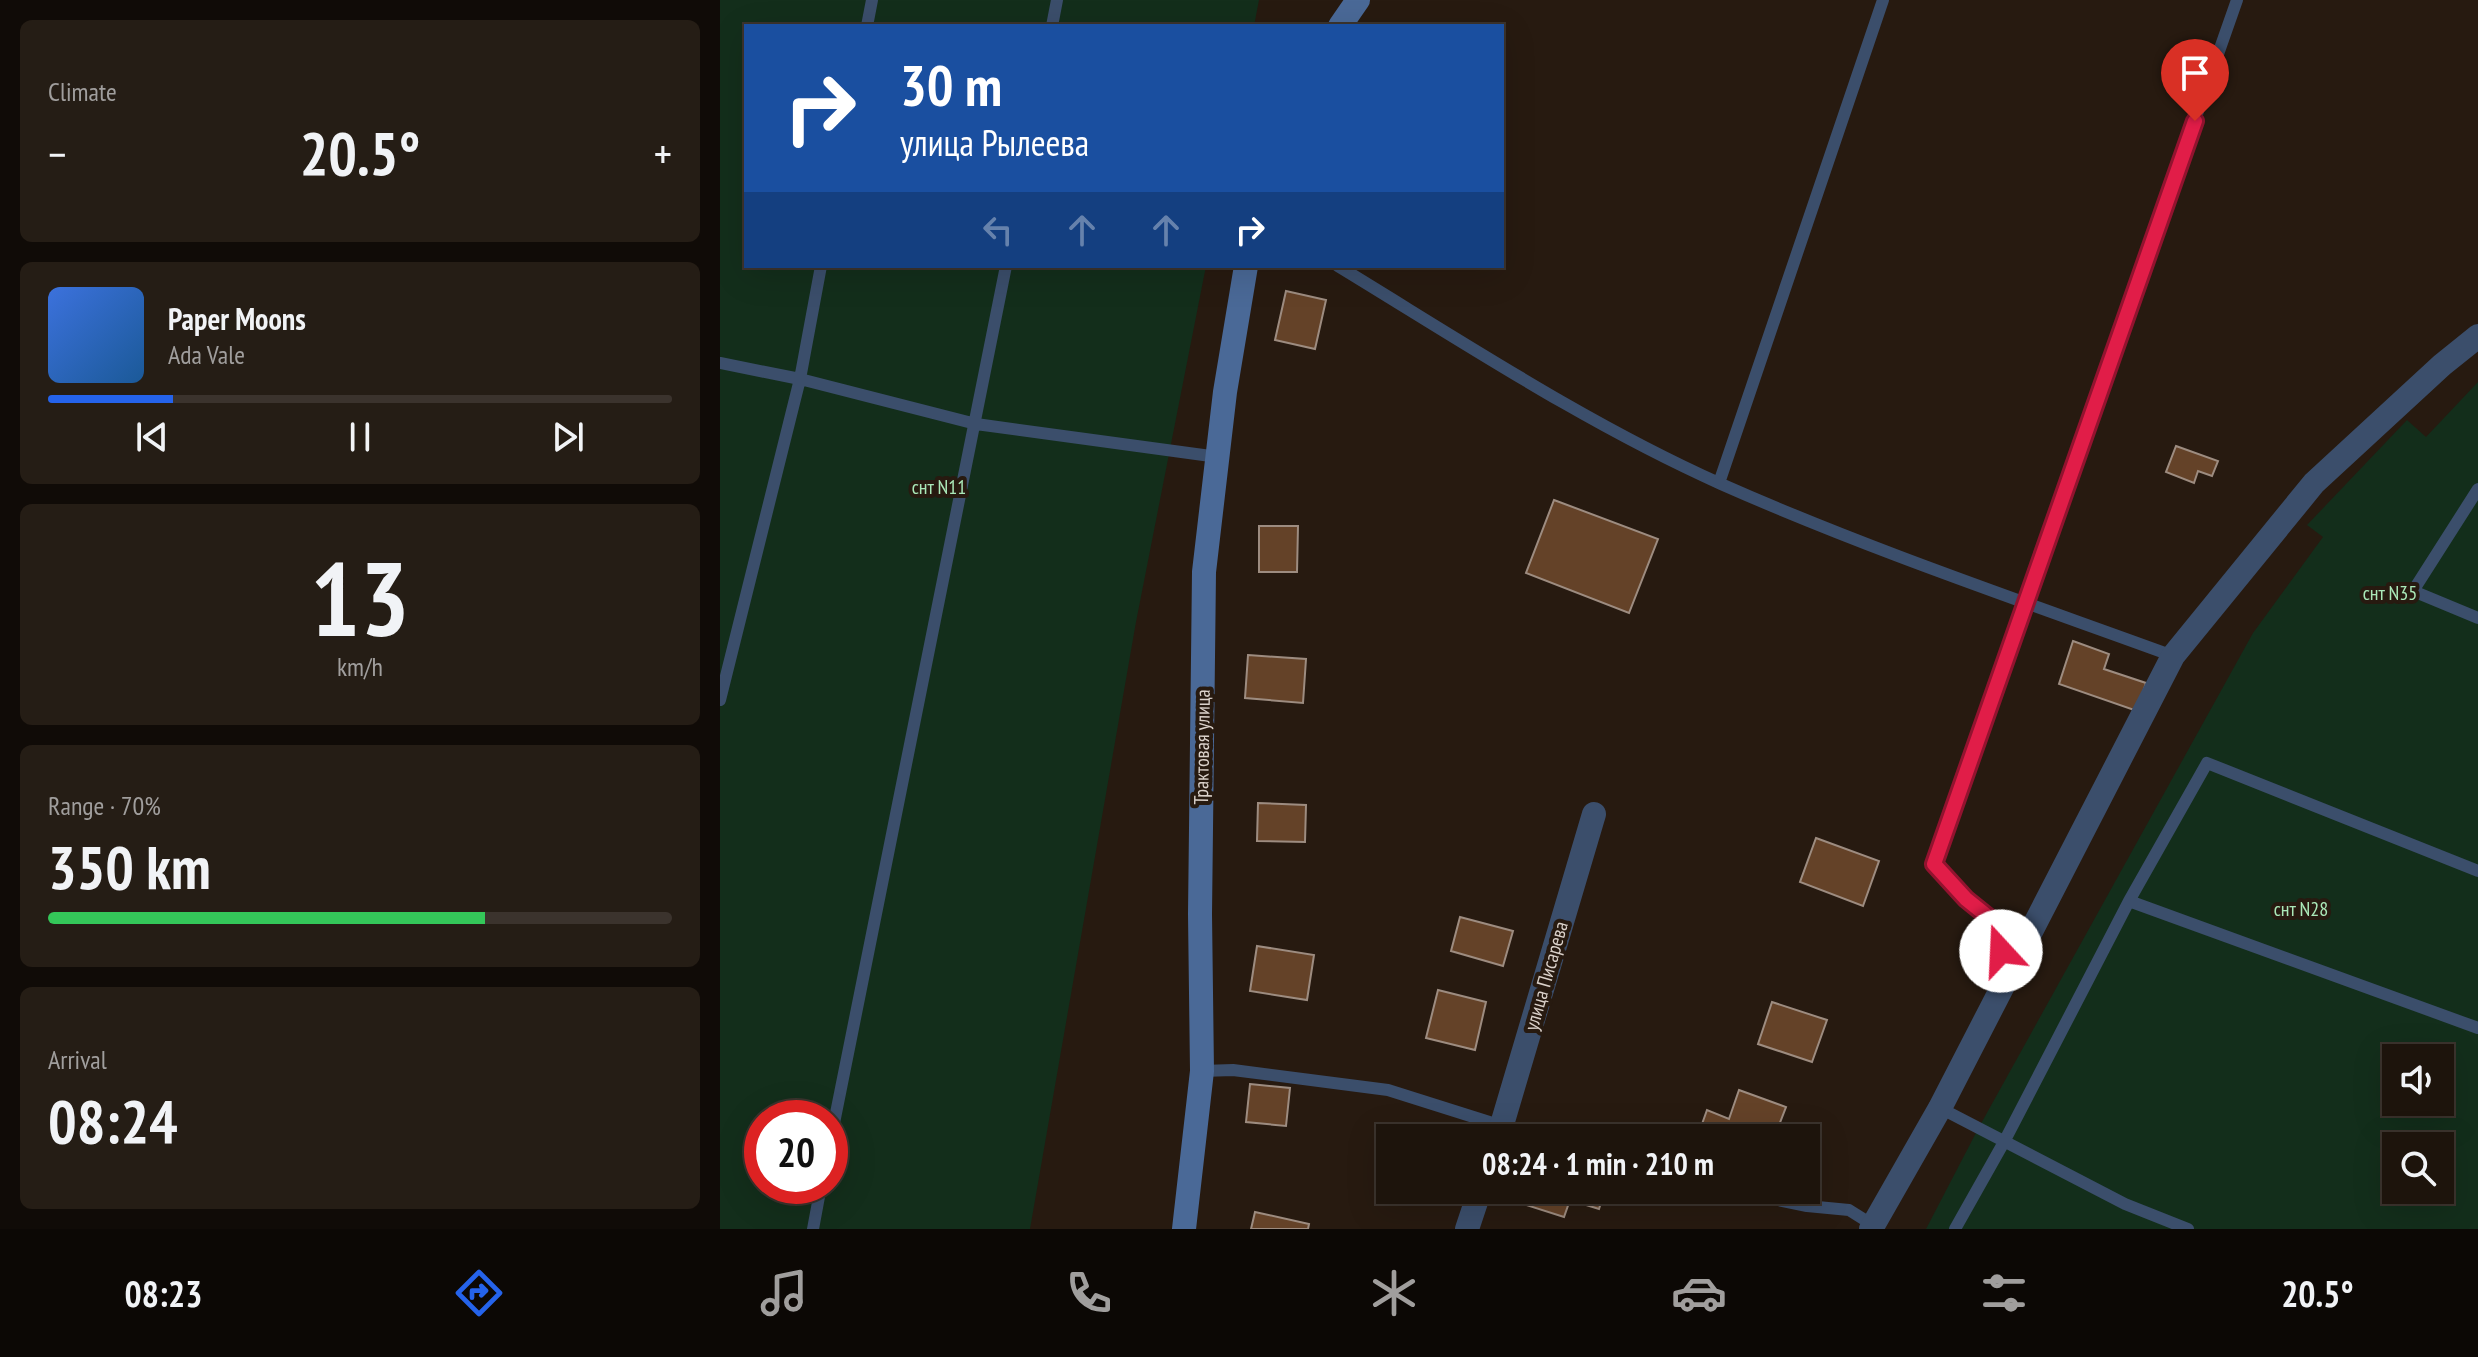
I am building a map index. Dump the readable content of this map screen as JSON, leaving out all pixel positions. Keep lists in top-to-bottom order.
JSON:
{
  "streets": {
    "street": ["Трактовая улица", "улица Писарева"]
  },
  "parks": ["снт N11", "снт N35", "снт N28"],
  "page": {
    "tile": [
      "Climate",
      ["13", "km/h"],
      ["Range · 70%", "350 km"],
      ["Arrival", "08:24"]
    ],
    "turn": ["30 m", "улица Рылеева"],
    "heat": ["−", "20.5°", "+"],
    "song": ["Paper Moons", "Ada Vale"],
    "limit": "20",
    "trip": "08:24 · 1 min · 210 m",
    "tabs": ["08:23", "20.5°"]
  }
}
